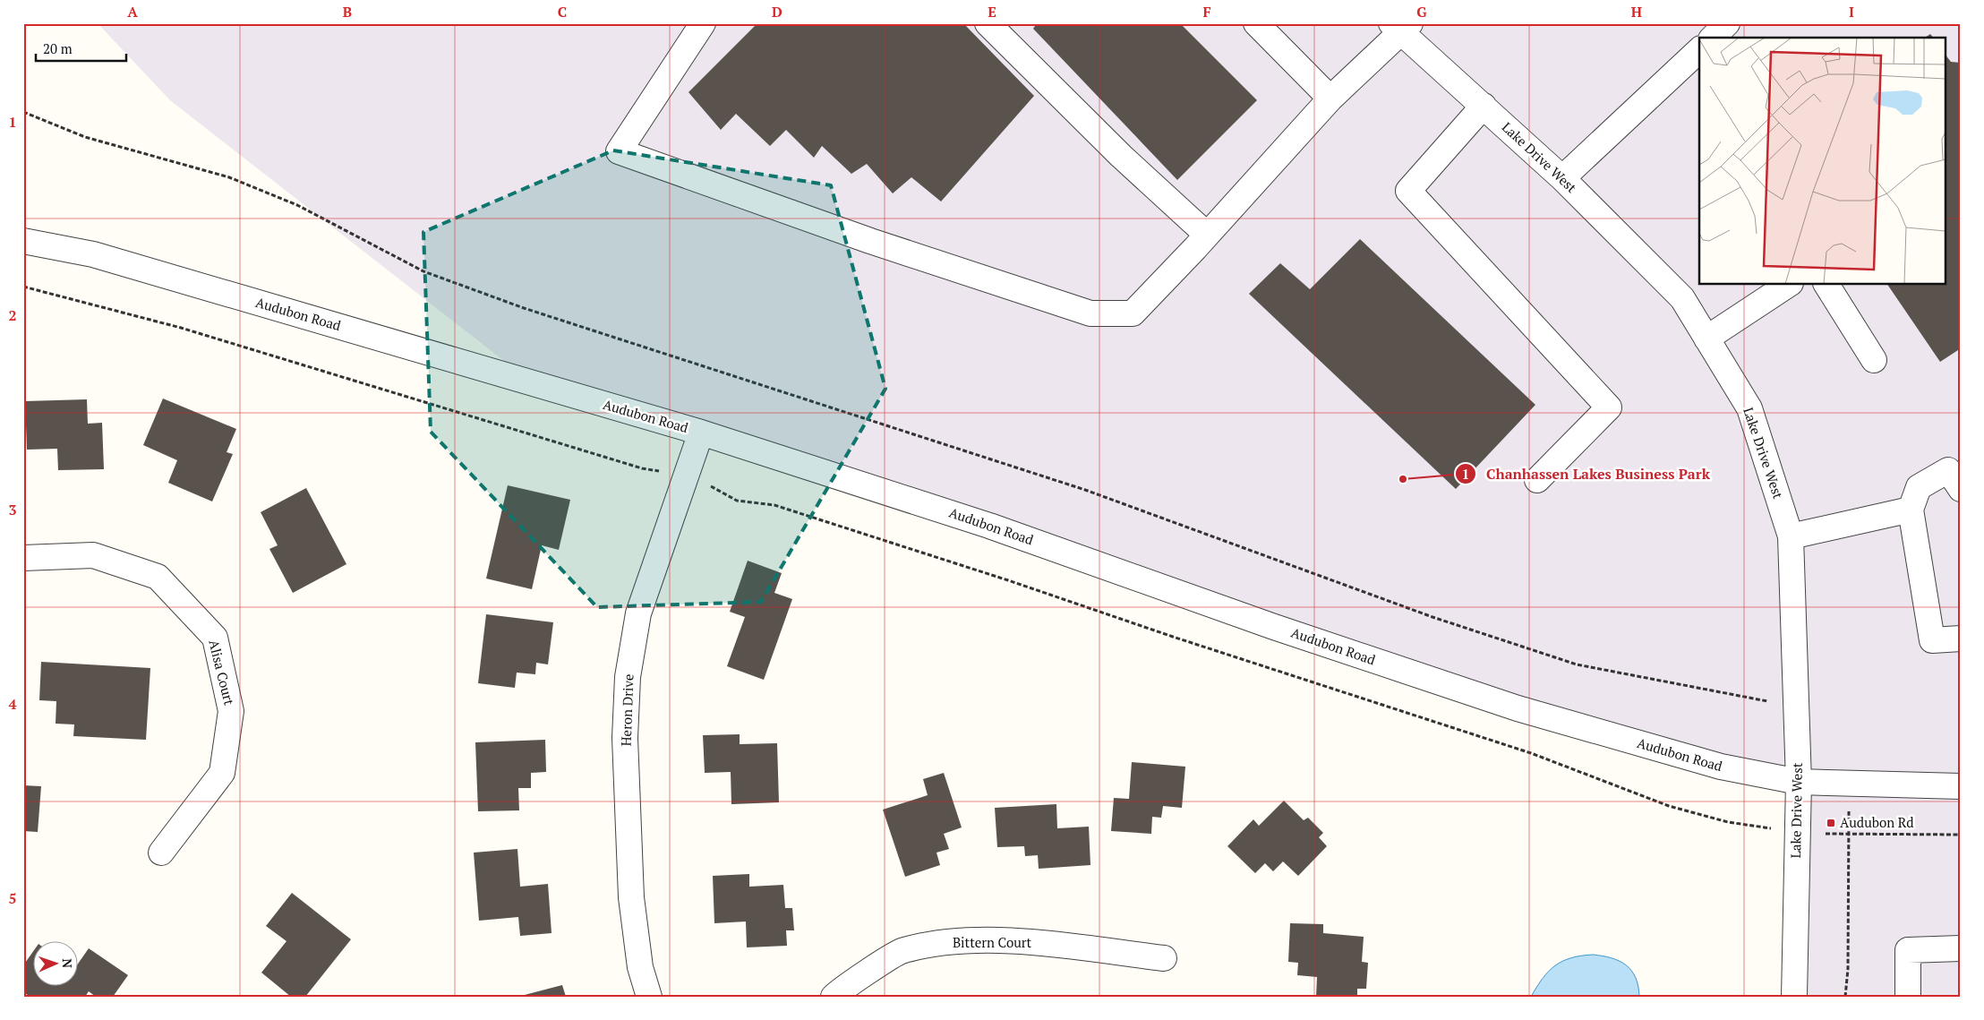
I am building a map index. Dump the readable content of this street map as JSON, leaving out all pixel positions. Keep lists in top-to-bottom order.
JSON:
{
  "streets": {
    "street": [
      "Lake Drive West",
      "Audubon Road",
      "Alisa Court",
      "Heron Drive",
      "Bittern Court"
    ]
  },
  "crossings": [
    ["Lake Drive West", "Audubon Road"],
    ["Audubon Road", "Heron Drive"]
  ],
  "places": {
    "other": ["Chanhassen Lakes Business Park"],
    "transit": ["Audubon Rd"]
  },
  "scale_bar": "20 m",
  "north": "right",
  "grid": {
    "columns": [
      "A",
      "B",
      "C",
      "D",
      "E",
      "F",
      "G",
      "H",
      "I"
    ],
    "rows": [
      "1",
      "2",
      "3",
      "4",
      "5"
    ]
  }
}
